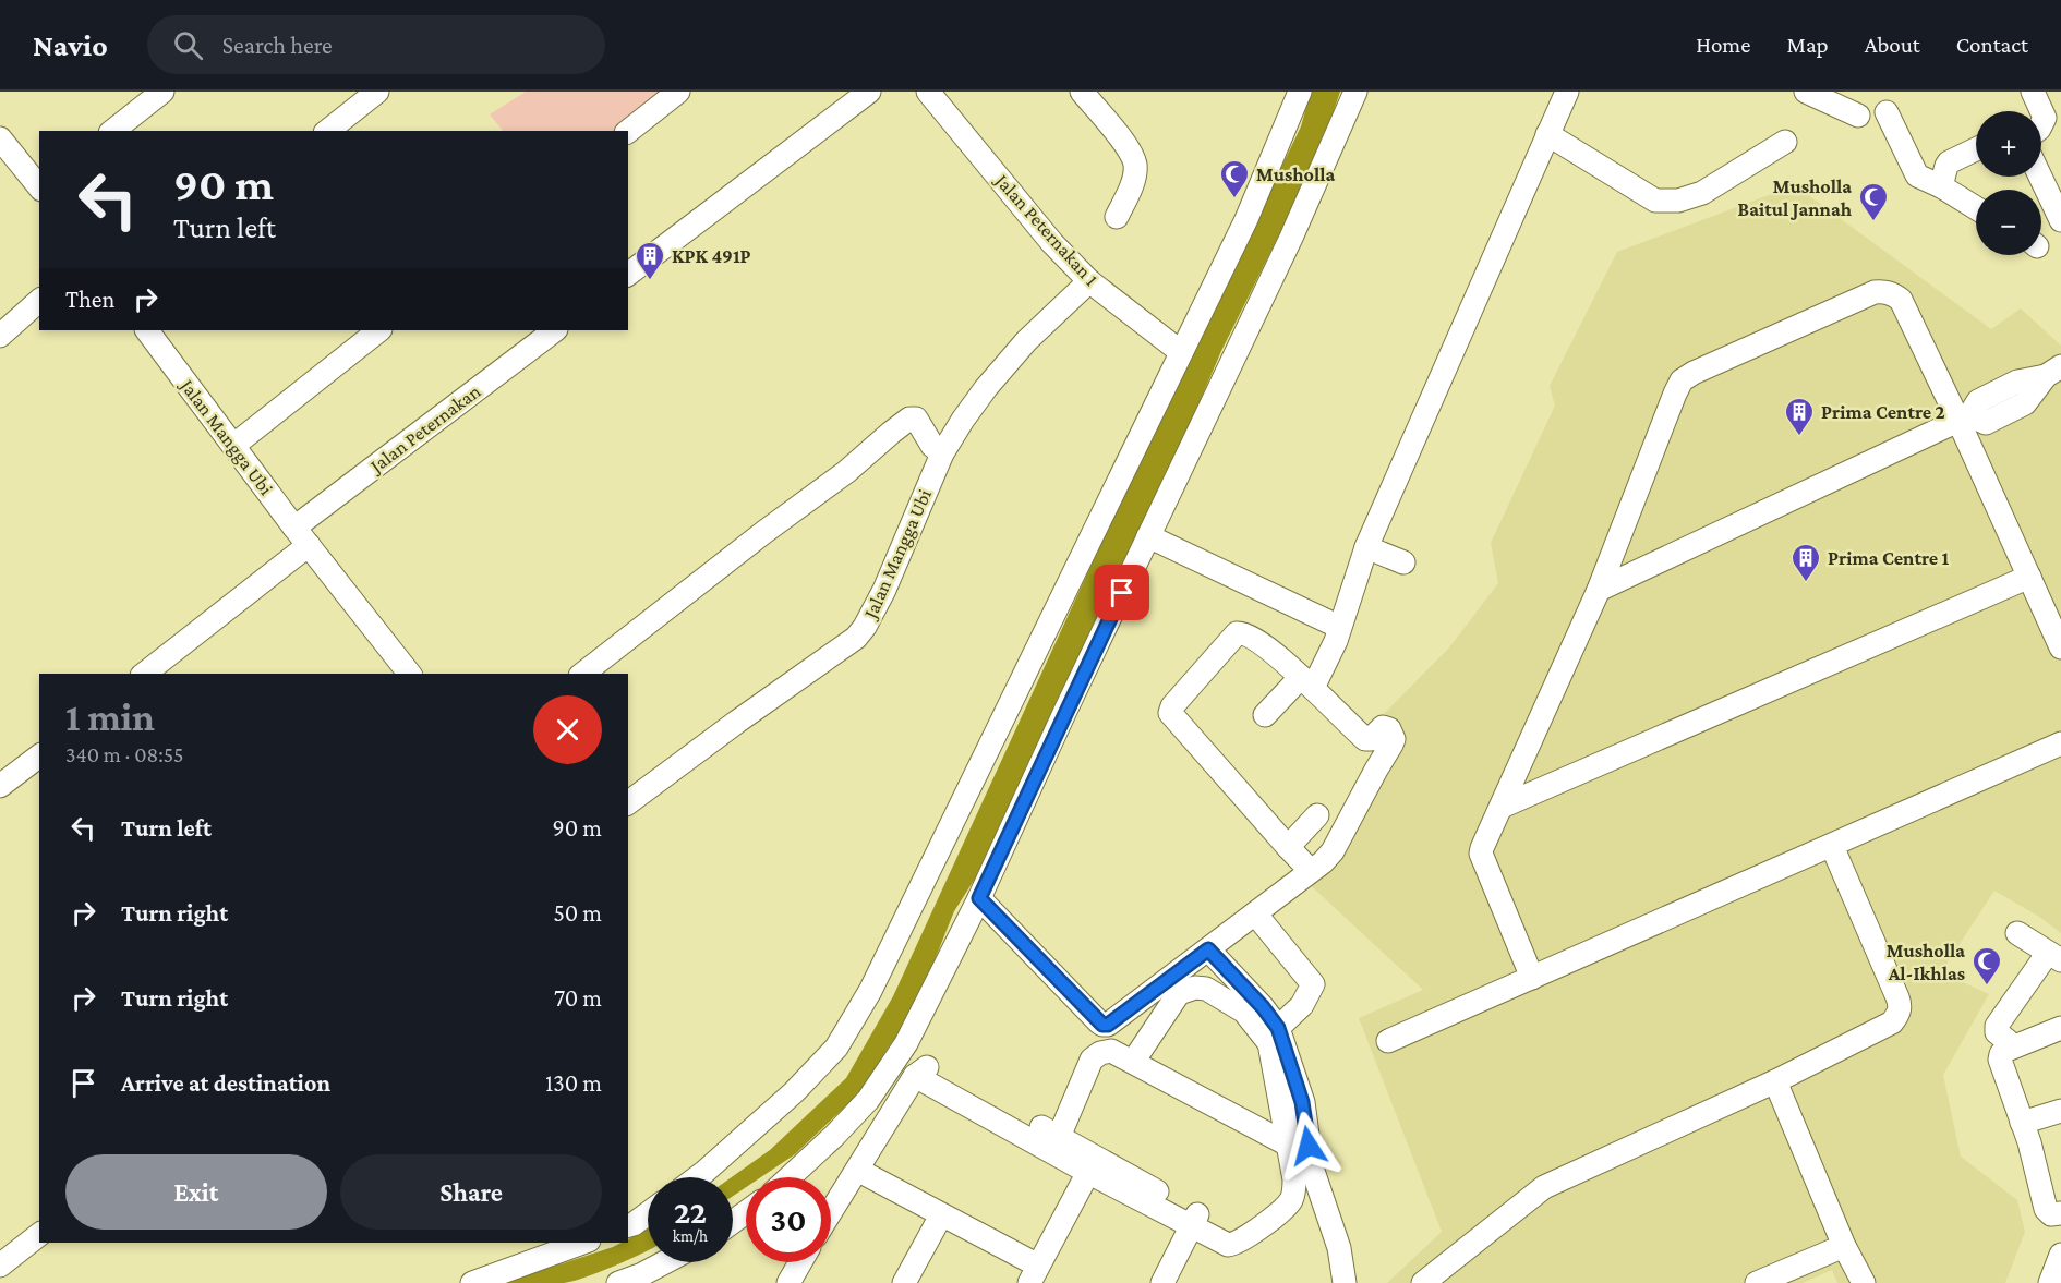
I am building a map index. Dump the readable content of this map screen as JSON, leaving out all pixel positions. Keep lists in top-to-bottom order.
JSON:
{
  "streets": {
    "street": ["Jalan Peternakan 1", "Jalan Peternakan", "Jalan Mangga Ubi"]
  },
  "crossings": [
    ["Jalan Peternakan 1", "Jalan Mangga Ubi"],
    ["Jalan Peternakan", "Jalan Mangga Ubi"]
  ],
  "places": {
    "mosque": ["Musholla", "Musholla Baitul Jannah", "Musholla Al-Ikhlas"],
    "building": ["KPK 491P", "Prima Centre 2", "Prima Centre 1"]
  },
  "page": {
    "header": "Navio",
    "search": "Search here",
    "nav": [
      "Home",
      "Map",
      "About",
      "Contact"
    ],
    "map_buttons": ["+", "−"],
    "turn": ["90 m", "Turn left"],
    "then": "Then",
    "heading": ["1 min", "340 m · 08:55"],
    "list": [
      {
        "name": "Turn left",
        "value": "90 m"
      },
      {
        "name": "Turn right",
        "value": "50 m"
      },
      {
        "name": "Turn right",
        "value": "70 m"
      },
      {
        "name": "Arrive at destination",
        "value": "130 m"
      }
    ],
    "buttons": ["Exit", "Share"],
    "speed": "22 km/h",
    "limit": "30"
  }
}
